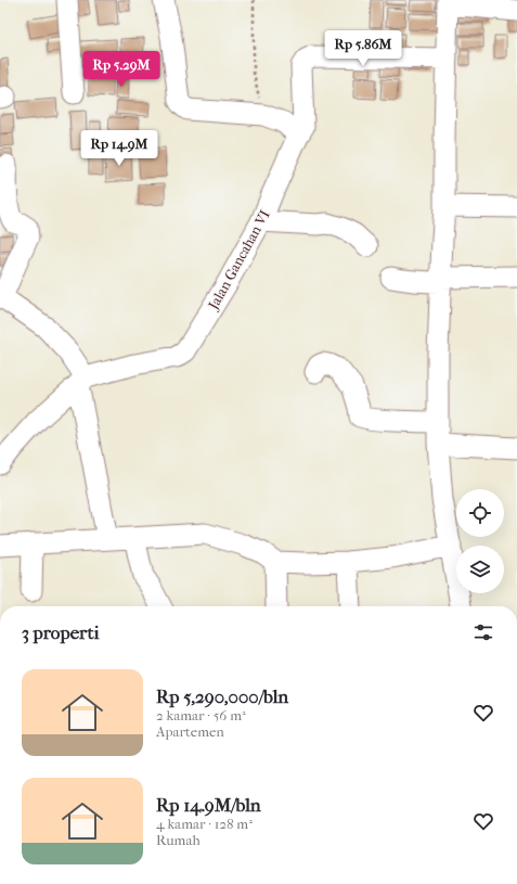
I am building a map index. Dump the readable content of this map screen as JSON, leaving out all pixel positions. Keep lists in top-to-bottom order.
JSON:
{
  "streets": {
    "street": ["Jalan Gancahan VI"]
  },
  "page": {
    "price": ["Rp 5.86M", "Rp 5.29M", "Rp 14.9M"],
    "heading": "3 properti",
    "list": [
      {
        "name": "Rp 5,290,000/bln",
        "note": "2 kamar · 56 m² · Apartemen"
      },
      {
        "name": "Rp 14.9M/bln",
        "note": "4 kamar · 128 m² · Rumah"
      }
    ]
  }
}
